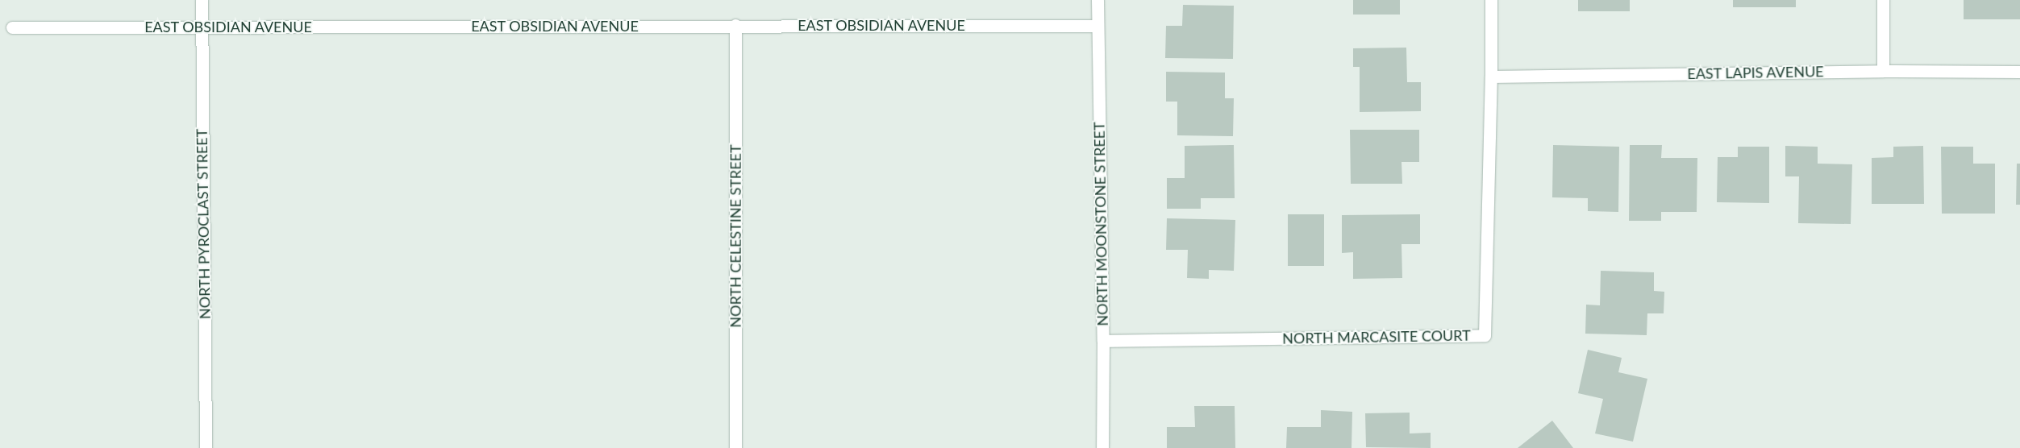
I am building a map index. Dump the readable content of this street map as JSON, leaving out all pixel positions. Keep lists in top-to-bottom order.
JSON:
{
  "streets": {
    "street": [
      "EAST OBSIDIAN AVENUE",
      "EAST LAPIS AVENUE",
      "NORTH PYROCLAST STREET",
      "NORTH MOONSTONE STREET",
      "NORTH CELESTINE STREET",
      "NORTH MARCASITE COURT"
    ]
  },
  "crossings": [
    ["EAST OBSIDIAN AVENUE", "NORTH PYROCLAST STREET"],
    ["EAST OBSIDIAN AVENUE", "NORTH MOONSTONE STREET"],
    ["EAST OBSIDIAN AVENUE", "NORTH CELESTINE STREET"],
    ["EAST LAPIS AVENUE", "NORTH MARCASITE COURT"],
    ["NORTH MOONSTONE STREET", "NORTH MARCASITE COURT"]
  ]
}
